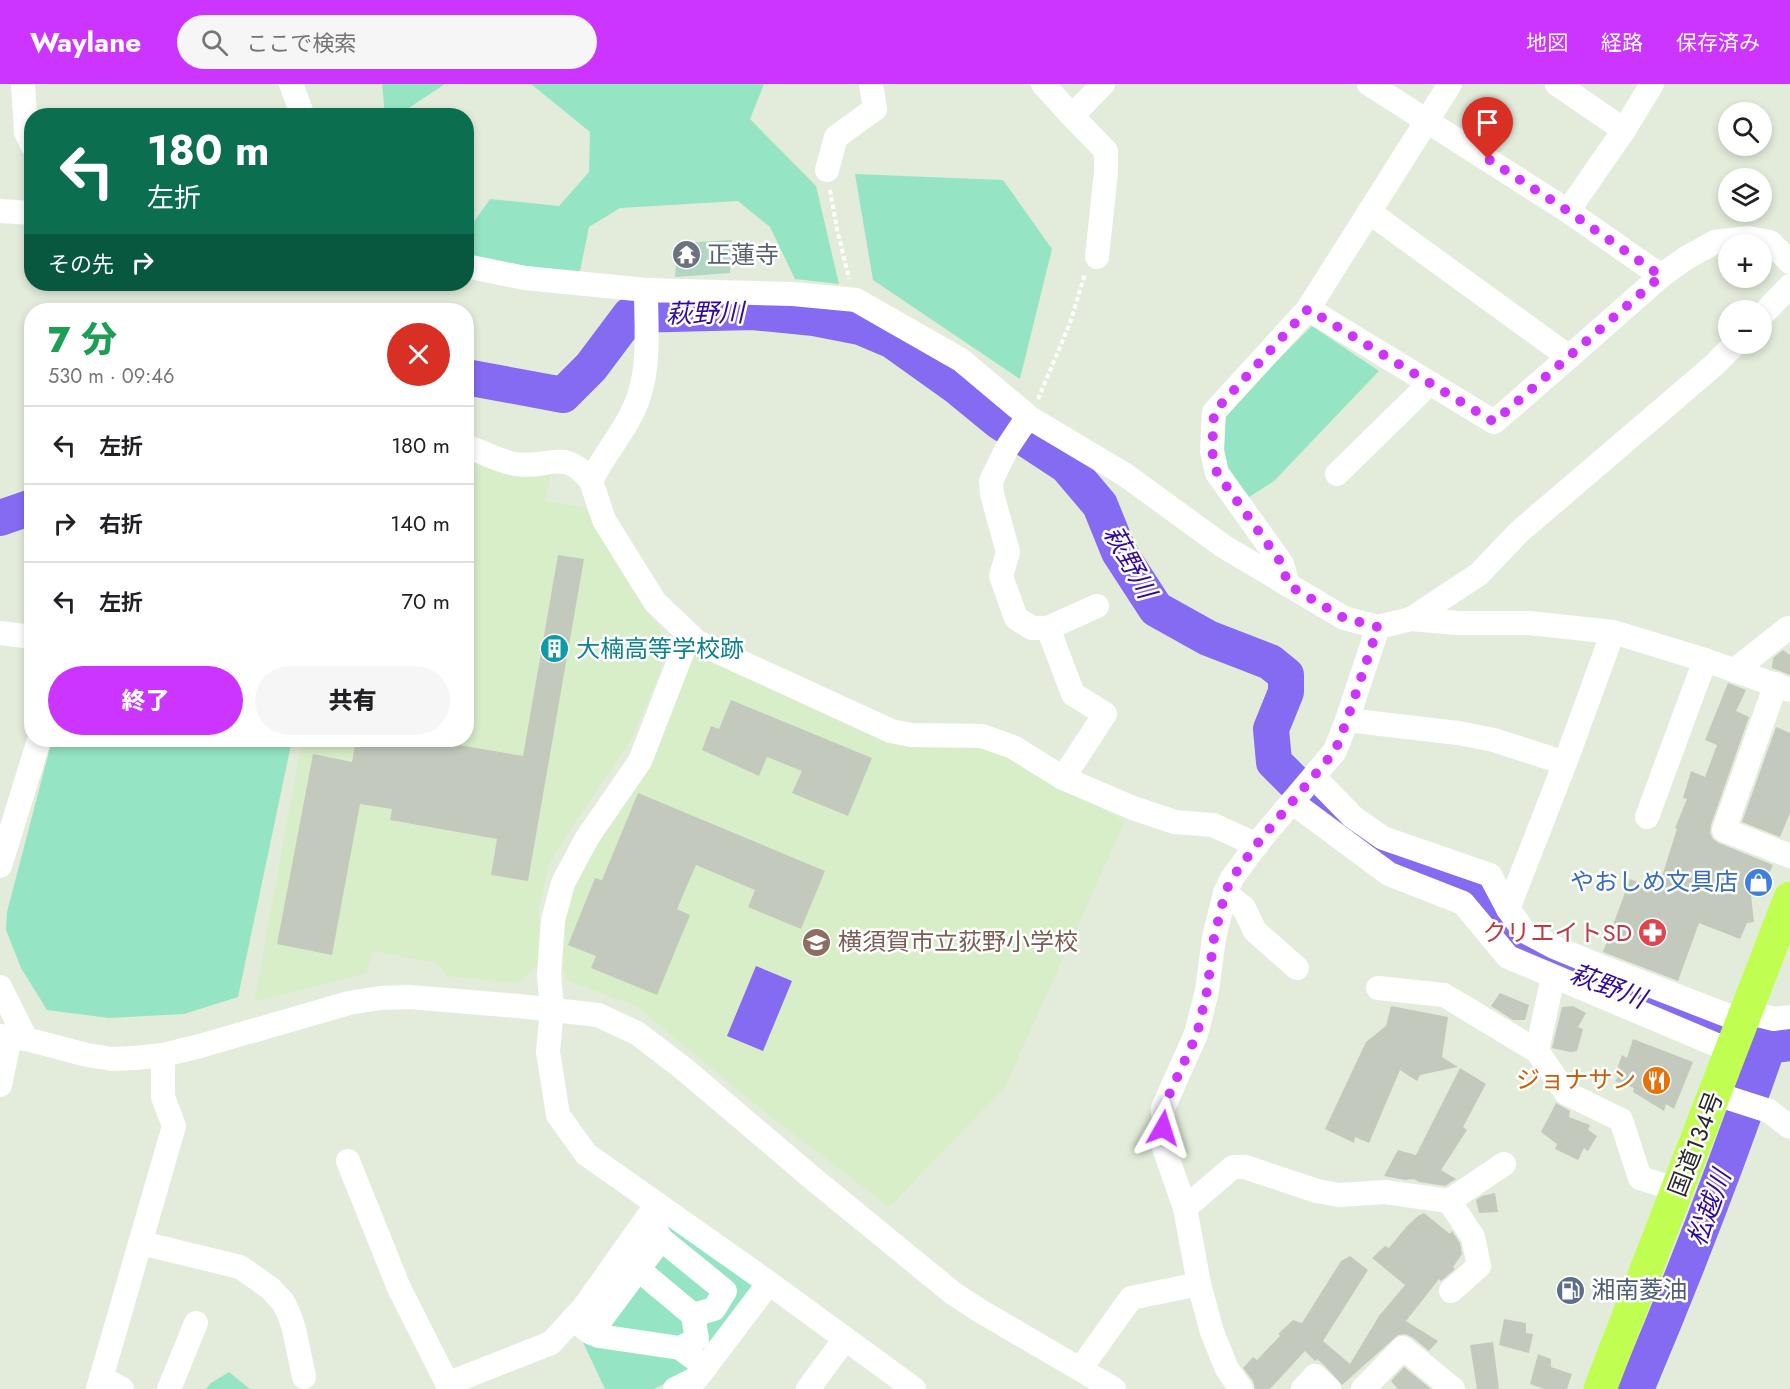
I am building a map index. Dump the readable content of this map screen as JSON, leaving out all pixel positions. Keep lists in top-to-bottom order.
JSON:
{
  "streets": {
    "highway": ["国道134号"]
  },
  "water": ["萩野川", "松越川"],
  "places": {
    "temple": ["正蓮寺"],
    "building": ["大楠高等学校跡"],
    "shop": ["やおしめ文具店"],
    "pharmacy": ["クリエイトSD"],
    "school or university": ["横須賀市立荻野小学校"],
    "restaurant": ["ジョナサン"],
    "fuel station": ["湘南菱油"]
  },
  "page": {
    "header": "Waylane",
    "search": "ここで検索",
    "nav": ["地図", "経路", "保存済み"],
    "map_buttons": ["+", "−"],
    "turn": ["180 m", "左折"],
    "then": "その先",
    "heading": ["7 分", "530 m · 09:46"],
    "list": [
      {
        "name": "左折",
        "value": "180 m"
      },
      {
        "name": "右折",
        "value": "140 m"
      },
      {
        "name": "左折",
        "value": "70 m"
      }
    ],
    "buttons": ["終了", "共有"]
  }
}
